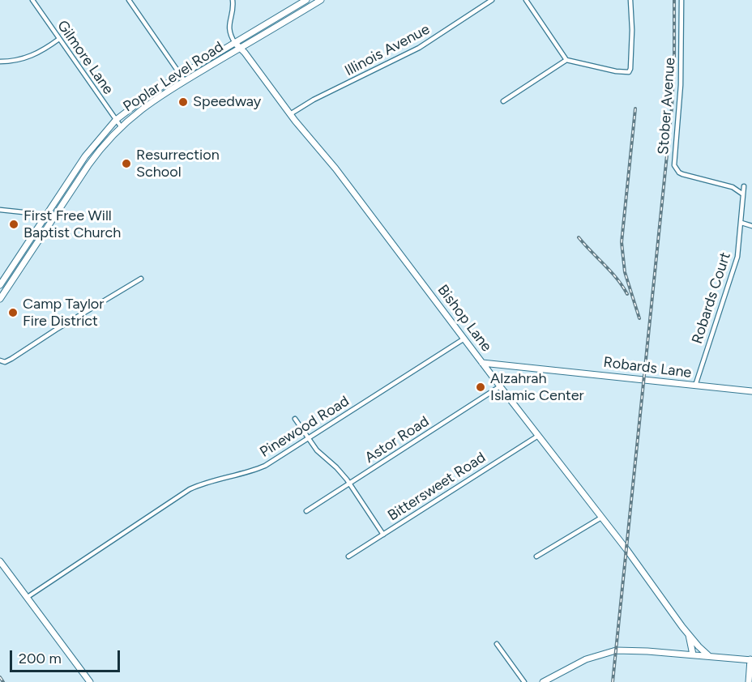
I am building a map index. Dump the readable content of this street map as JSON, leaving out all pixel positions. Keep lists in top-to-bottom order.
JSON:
{
  "streets": {
    "street": [
      "Illinois Avenue",
      "Gilmore Lane",
      "Poplar Level Road",
      "Stober Avenue",
      "Robards Court",
      "Bishop Lane",
      "Robards Lane",
      "Pinewood Road",
      "Astor Road",
      "Bittersweet Road"
    ]
  },
  "crossings": [
    ["Illinois Avenue", "Bishop Lane"],
    ["Gilmore Lane", "Poplar Level Road"],
    ["Poplar Level Road", "Bishop Lane"],
    ["Stober Avenue", "Robards Court"],
    ["Robards Court", "Robards Lane"],
    ["Bishop Lane", "Robards Lane"],
    ["Bishop Lane", "Pinewood Road"],
    ["Bishop Lane", "Astor Road"],
    ["Bishop Lane", "Bittersweet Road"]
  ],
  "places": [
    "Speedway",
    "Resurrection School",
    "First Free Will Baptist Church",
    "Camp Taylor Fire District",
    "Alzahrah Islamic Center"
  ],
  "scale_bar": "200 m"
}
